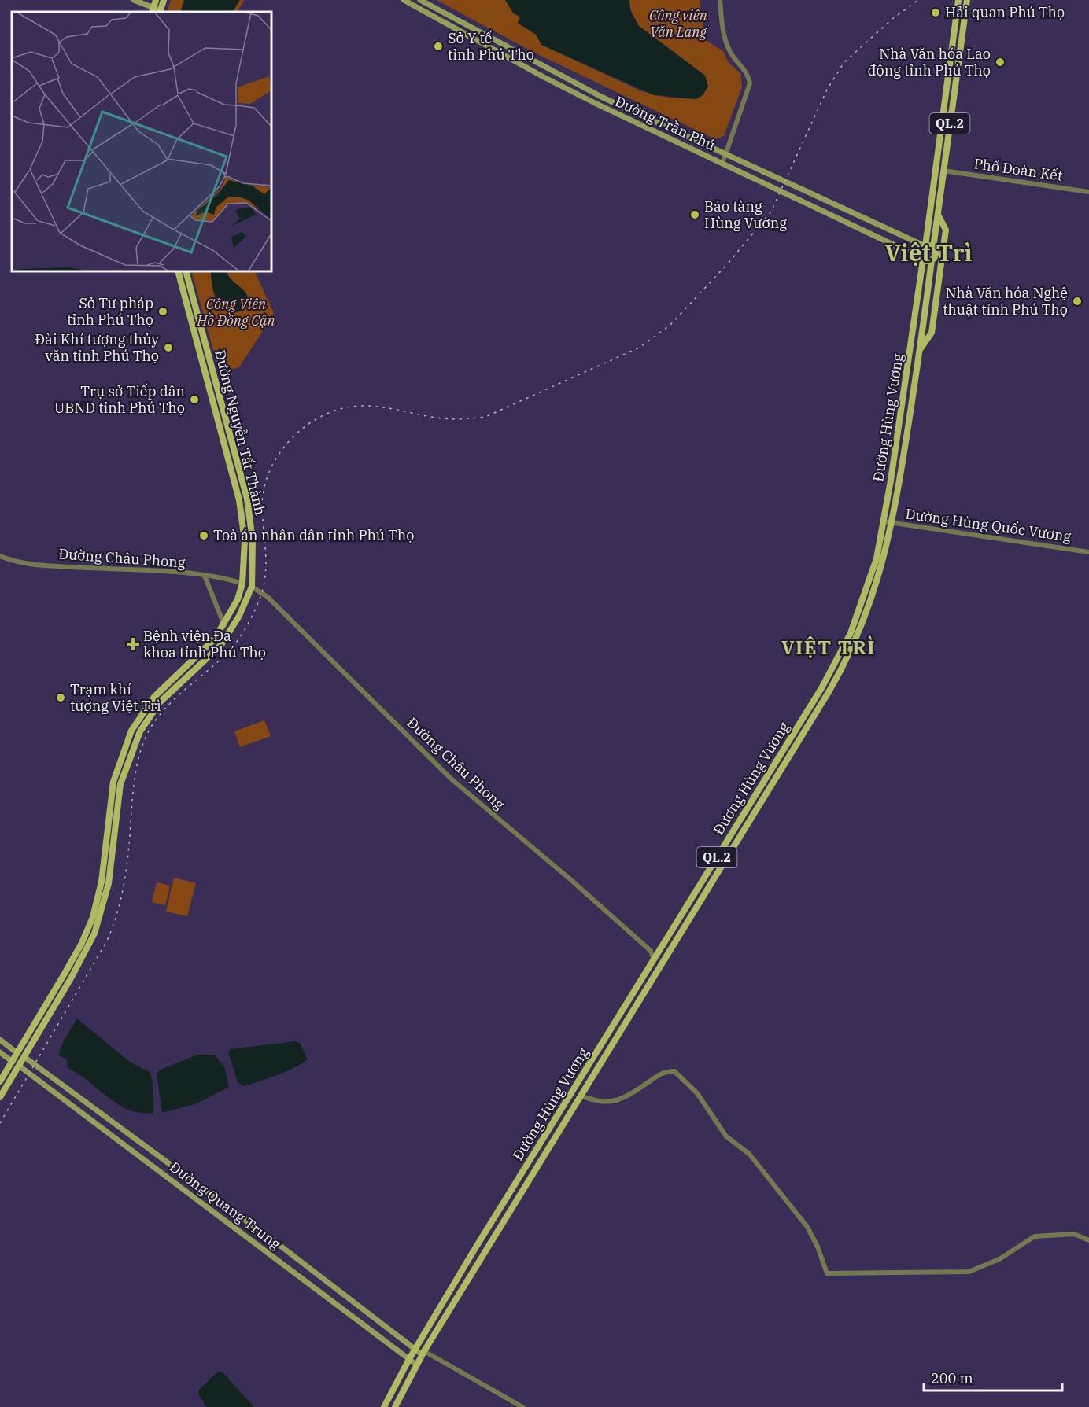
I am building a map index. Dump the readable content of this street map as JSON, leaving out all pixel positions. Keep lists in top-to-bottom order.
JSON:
{
  "streets": {
    "main road": [
      "Đường Trần Phú",
      "QL.2",
      "Đường Hùng Vương",
      "Đường Nguyễn Tất Thành",
      "Đường Quang Trung"
    ],
    "street": ["Phố Đoàn Kết", "Đường Hùng Quốc Vương", "Đường Châu Phong"]
  },
  "crossings": [
    ["Đường Trần Phú", "QL.2"],
    ["Đường Trần Phú", "Đường Hùng Vương"],
    ["QL.2", "Phố Đoàn Kết"],
    ["QL.2", "Đường Hùng Vương"],
    ["Đường Hùng Vương", "Đường Hùng Quốc Vương"],
    ["Đường Hùng Vương", "Đường Châu Phong"],
    ["Đường Hùng Vương", "Đường Quang Trung"],
    ["Đường Nguyễn Tất Thành", "Đường Châu Phong"],
    ["Đường Nguyễn Tất Thành", "Đường Quang Trung"]
  ],
  "districts": ["Việt Trì", "VIỆT TRÌ"],
  "parks": ["Công viên Văn Lang", "Công Viên Hồ Đồng Cận"],
  "places": {
    "other": [
      "Hải quan Phú Thọ",
      "Sở Y tế tỉnh Phú Thọ",
      "Nhà Văn hóa Lao động tỉnh Phú Thọ",
      "Bảo tàng Hùng Vương",
      "Nhà Văn hóa Nghệ thuật tỉnh Phú Thọ",
      "Sở Tư pháp tỉnh Phú Thọ",
      "Đài Khí tượng thủy văn tỉnh Phú Thọ",
      "Trụ sở Tiếp dân UBND tỉnh Phú Thọ",
      "Toà án nhân dân tỉnh Phú Thọ",
      "Trạm khí tượng Việt Trì"
    ],
    "health": ["Bệnh viện Đa khoa tỉnh Phú Thọ"]
  },
  "scale_bar": "200 m"
}
